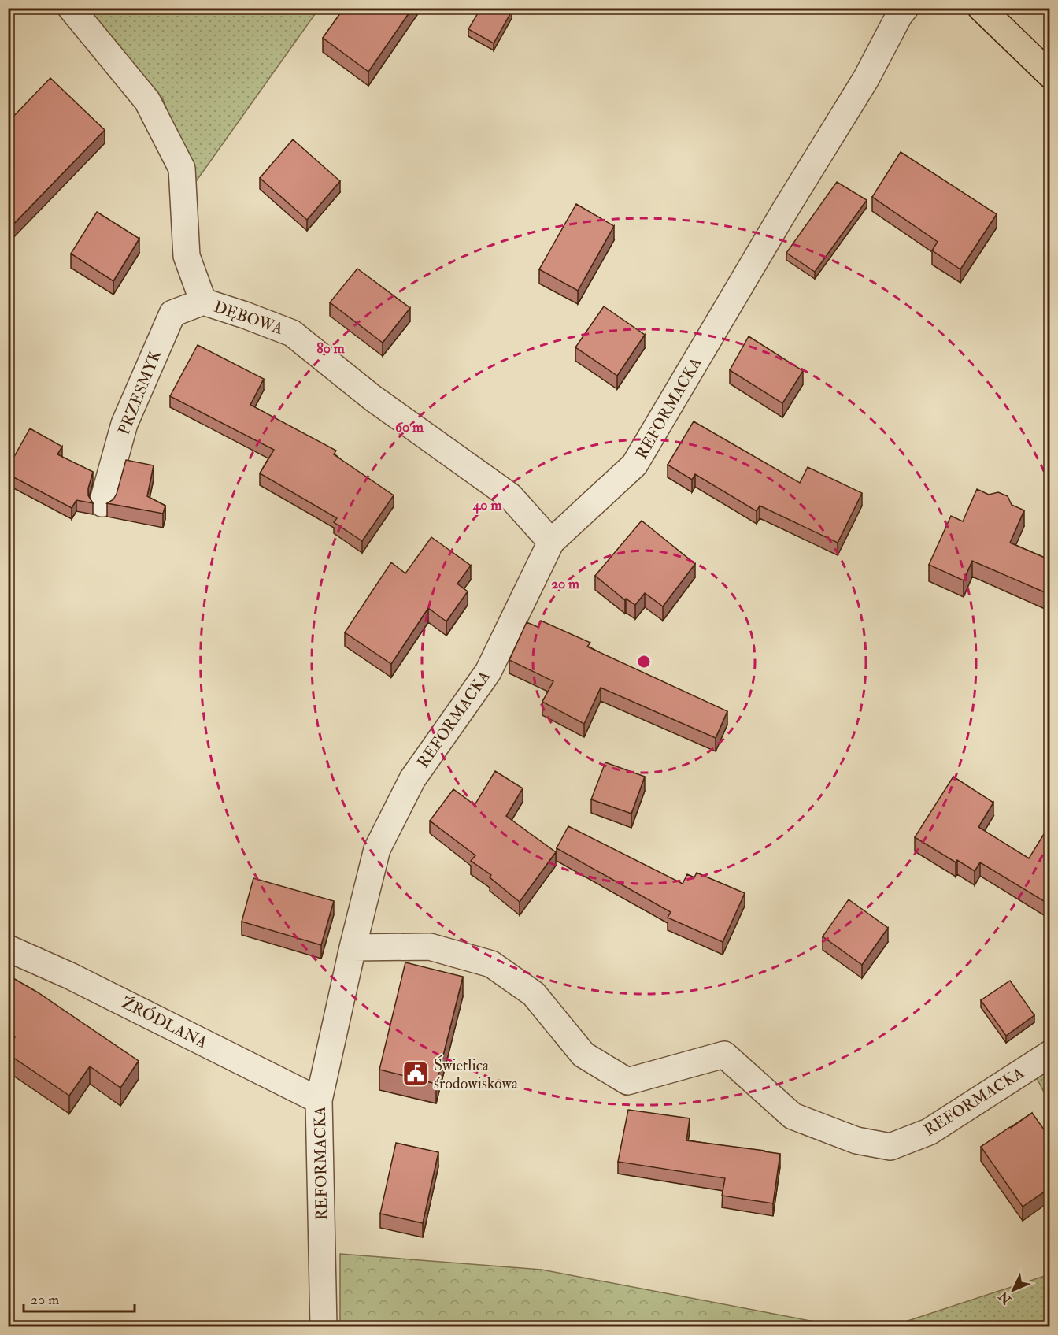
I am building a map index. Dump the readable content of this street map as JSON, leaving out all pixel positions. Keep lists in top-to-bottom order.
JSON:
{
  "streets": {
    "street": [
      "DĘBOWA",
      "PRZESMYK",
      "REFORMACKA",
      "ŹRÓDLANA"
    ]
  },
  "crossings": [
    ["DĘBOWA", "PRZESMYK"],
    ["DĘBOWA", "REFORMACKA"],
    ["REFORMACKA", "ŹRÓDLANA"]
  ],
  "places": {
    "public building": ["Świetlica środowiskowa"]
  },
  "scale_bar": "20 m",
  "north": "bottom left",
  "rings": [
    "80 m",
    "60 m",
    "40 m",
    "20 m"
  ]
}
